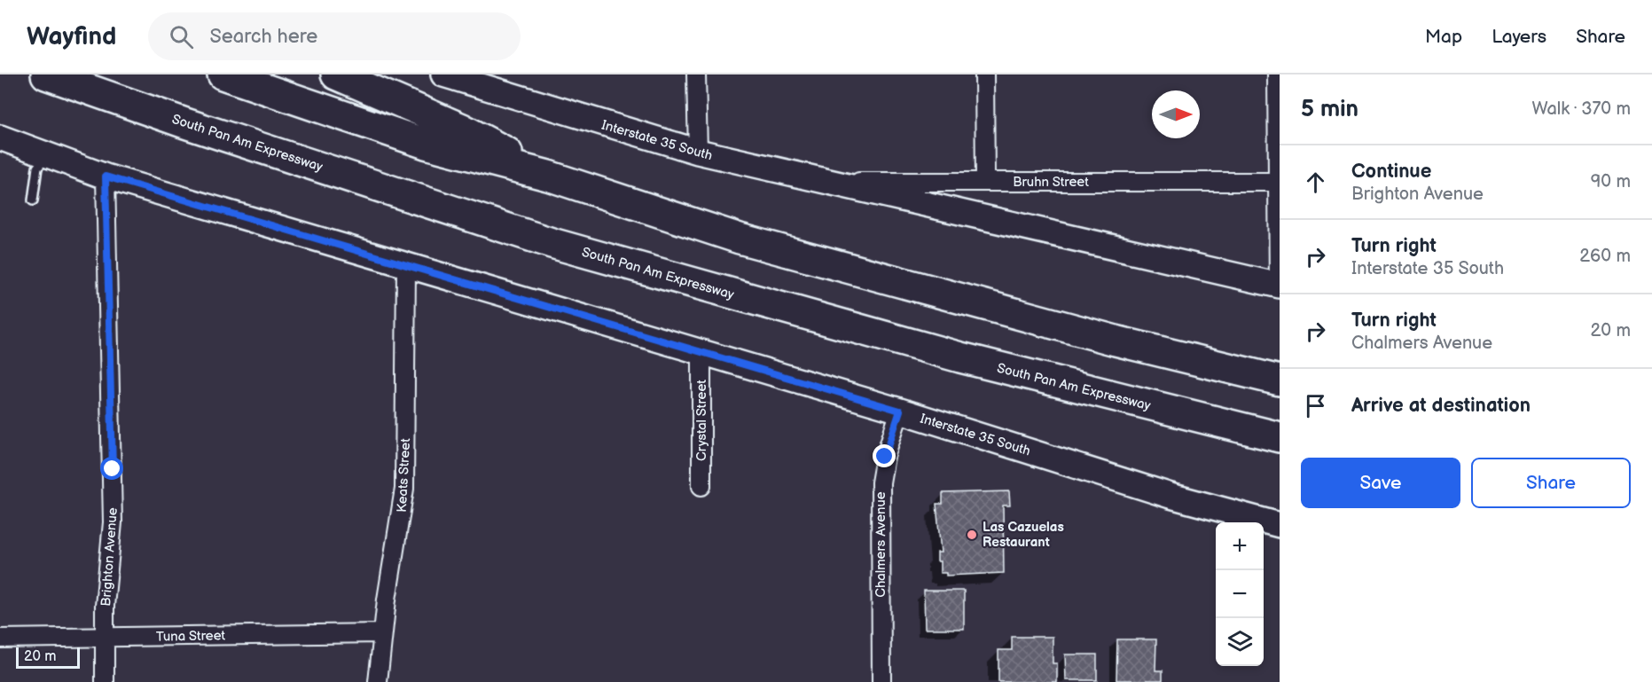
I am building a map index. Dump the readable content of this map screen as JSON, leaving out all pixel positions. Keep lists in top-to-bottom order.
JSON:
{
  "streets": {
    "highway": ["South Pan Am Expressway"],
    "main road": ["Interstate 35 South"],
    "street": [
      "Bruhn Street",
      "Crystal Street",
      "Keats Street",
      "Chalmers Avenue",
      "Brighton Avenue",
      "Tuna Street"
    ]
  },
  "crossings": [
    ["Interstate 35 South", "Bruhn Street"],
    ["Interstate 35 South", "Crystal Street"],
    ["Interstate 35 South", "Keats Street"],
    ["Interstate 35 South", "Chalmers Avenue"],
    ["Interstate 35 South", "Brighton Avenue"],
    ["Keats Street", "Tuna Street"],
    ["Brighton Avenue", "Tuna Street"]
  ],
  "places": ["Las Cazuelas Restaurant"],
  "scale_bar": "20 m",
  "north": "right",
  "page": {
    "header": "Wayfind",
    "search": "Search here",
    "nav": ["Map", "Layers", "Share"],
    "heading": ["5 min", "Walk · 370 m"],
    "list": [
      ["Continue", "Brighton Avenue", "90 m"],
      ["Turn right", "Interstate 35 South", "260 m"],
      ["Turn right", "Chalmers Avenue", "20 m"],
      "Arrive at destination"
    ],
    "buttons": ["Save", "Share"],
    "map_buttons": ["+", "−"],
    "scale": "20 m"
  }
}
